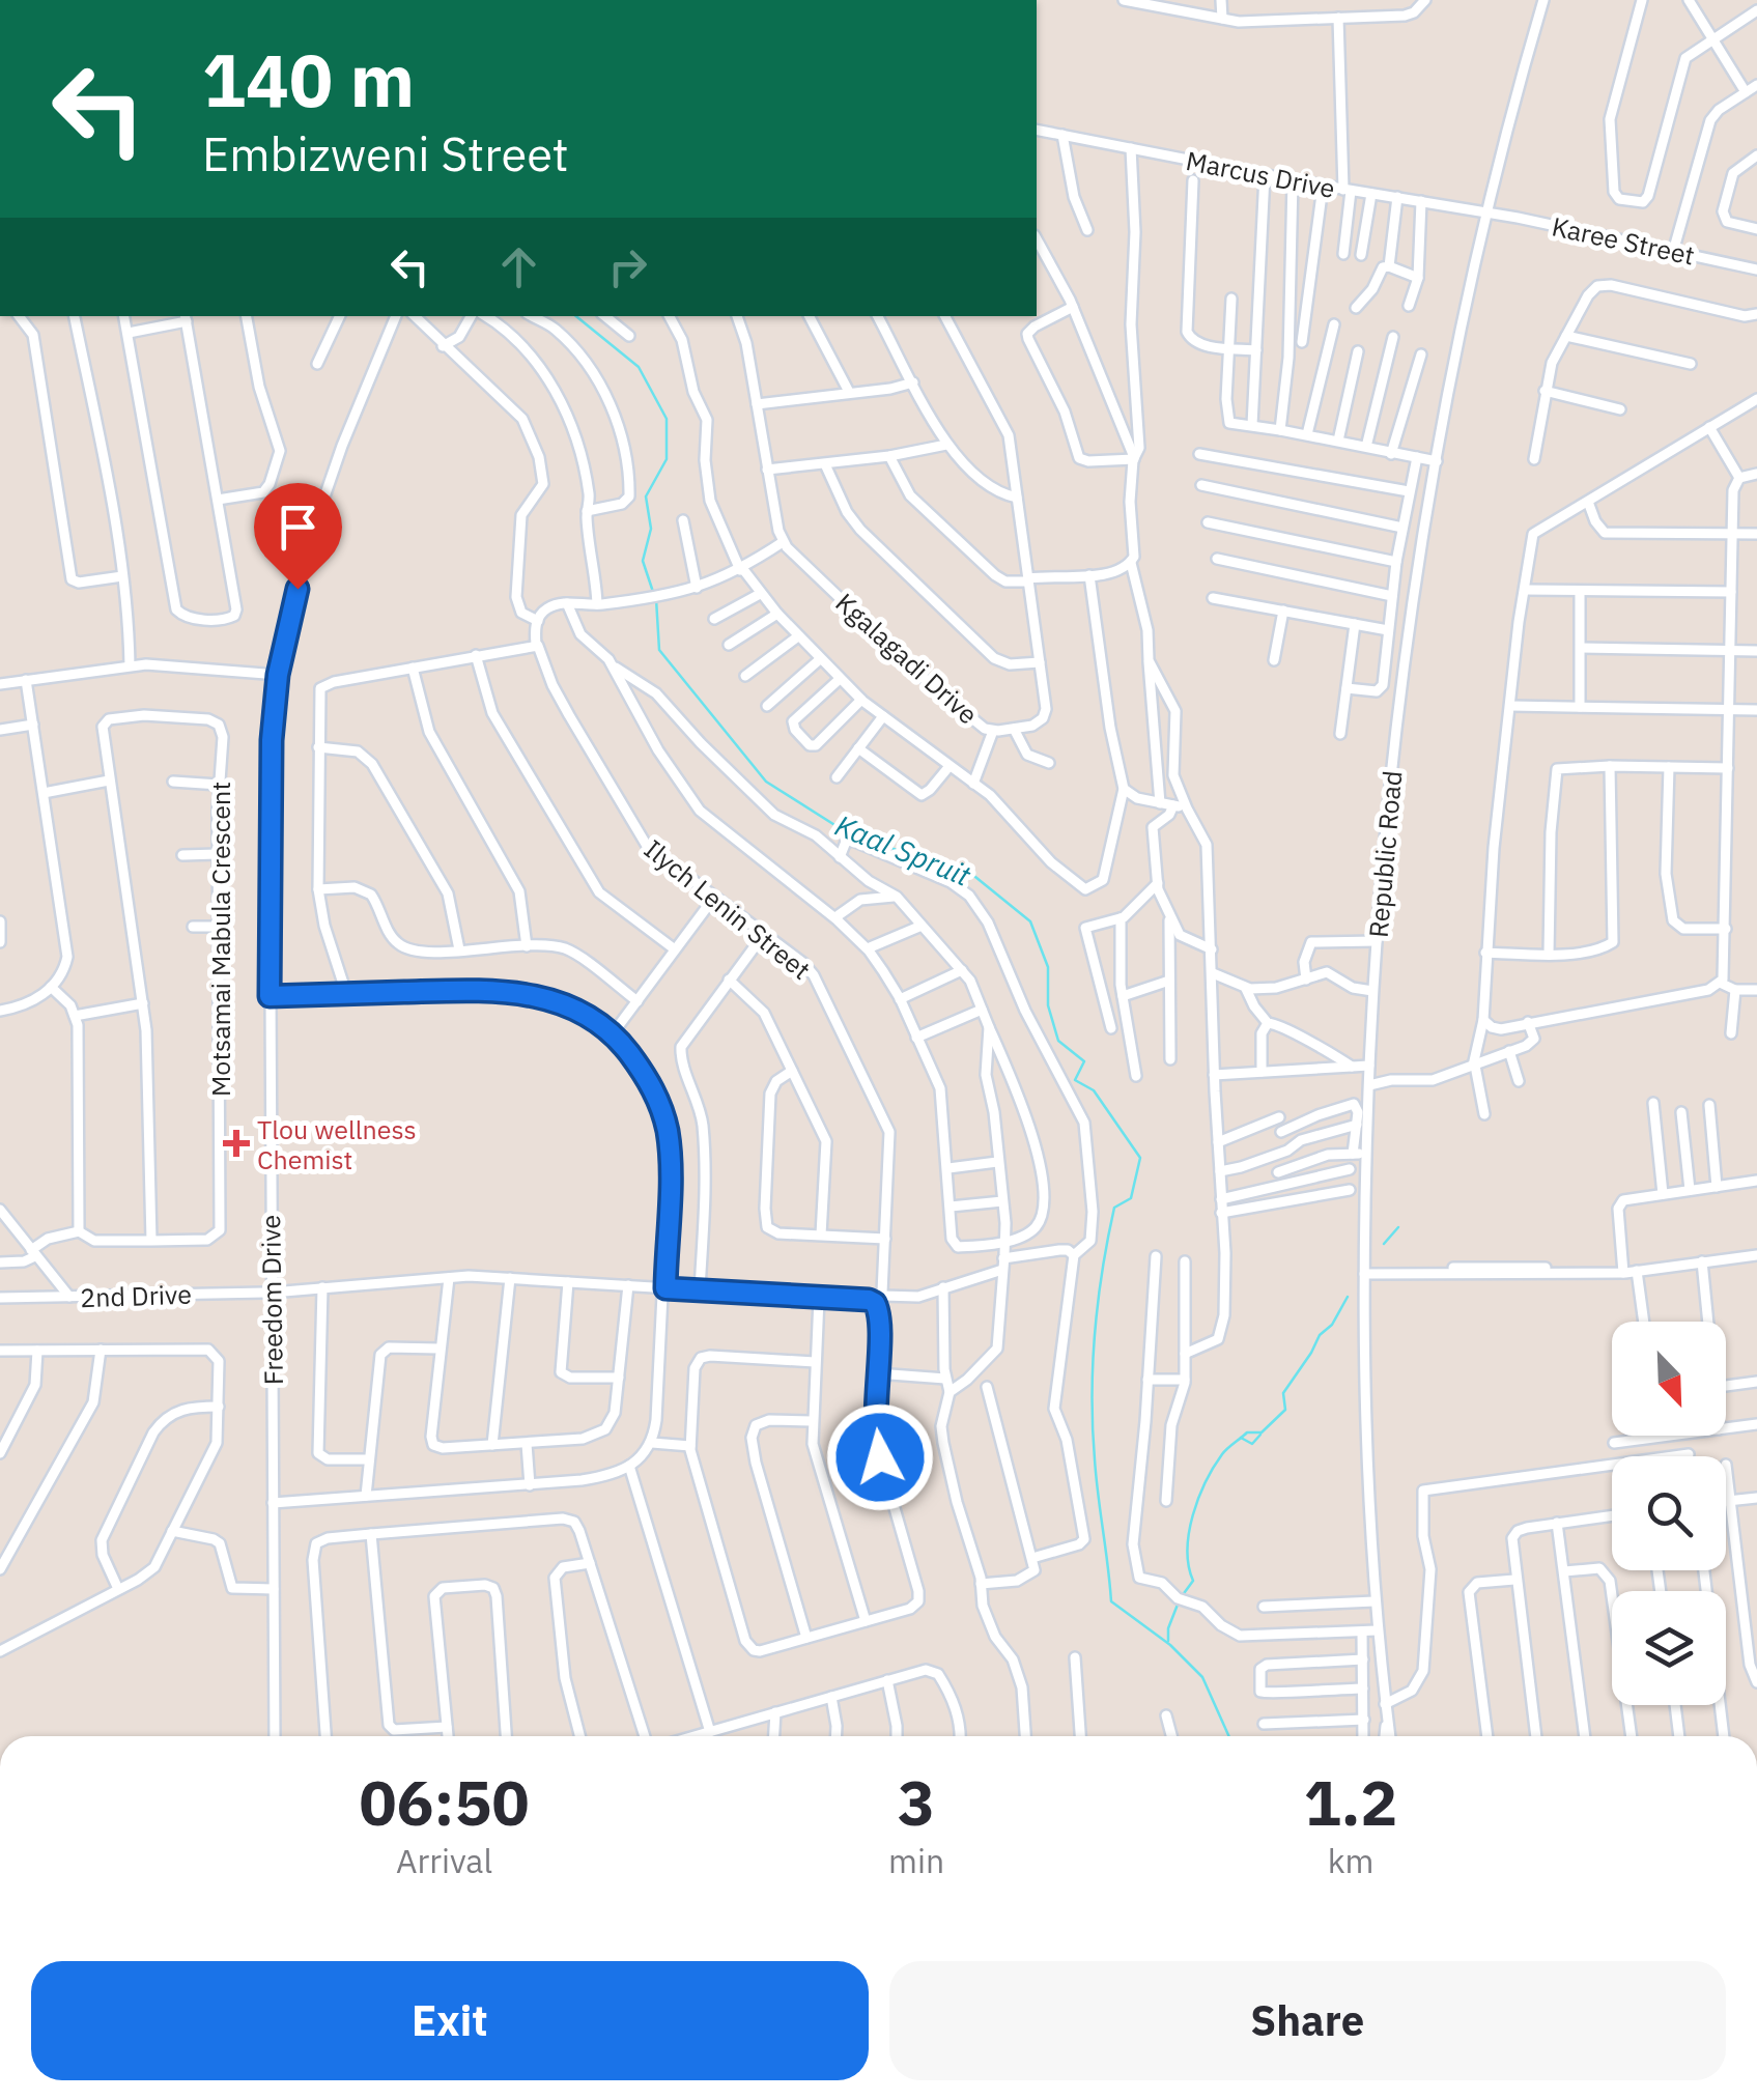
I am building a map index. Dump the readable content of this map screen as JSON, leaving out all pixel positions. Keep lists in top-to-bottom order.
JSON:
{
  "streets": {
    "street": [
      "Marcus Drive",
      "Karee Street",
      "Kgalagadi Drive",
      "Republic Road",
      "Ilych Lenin Street",
      "Motsamai Mabula Crescent",
      "2nd Drive",
      "Freedom Drive"
    ]
  },
  "crossings": [
    ["Marcus Drive", "Karee Street"],
    ["Marcus Drive", "Republic Road"],
    ["Karee Street", "Republic Road"],
    ["Ilych Lenin Street", "2nd Drive"],
    ["2nd Drive", "Freedom Drive"]
  ],
  "water": ["Kaal Spruit"],
  "places": {
    "health": ["Tlou wellness Chemist"]
  },
  "north": "bottom right",
  "page": {
    "turn": ["140 m", "Embizweni Street"],
    "eta": [
      "06:50",
      "Arrival",
      "3",
      "min",
      "1.2",
      "km"
    ],
    "buttons": ["Exit", "Share"]
  }
}
